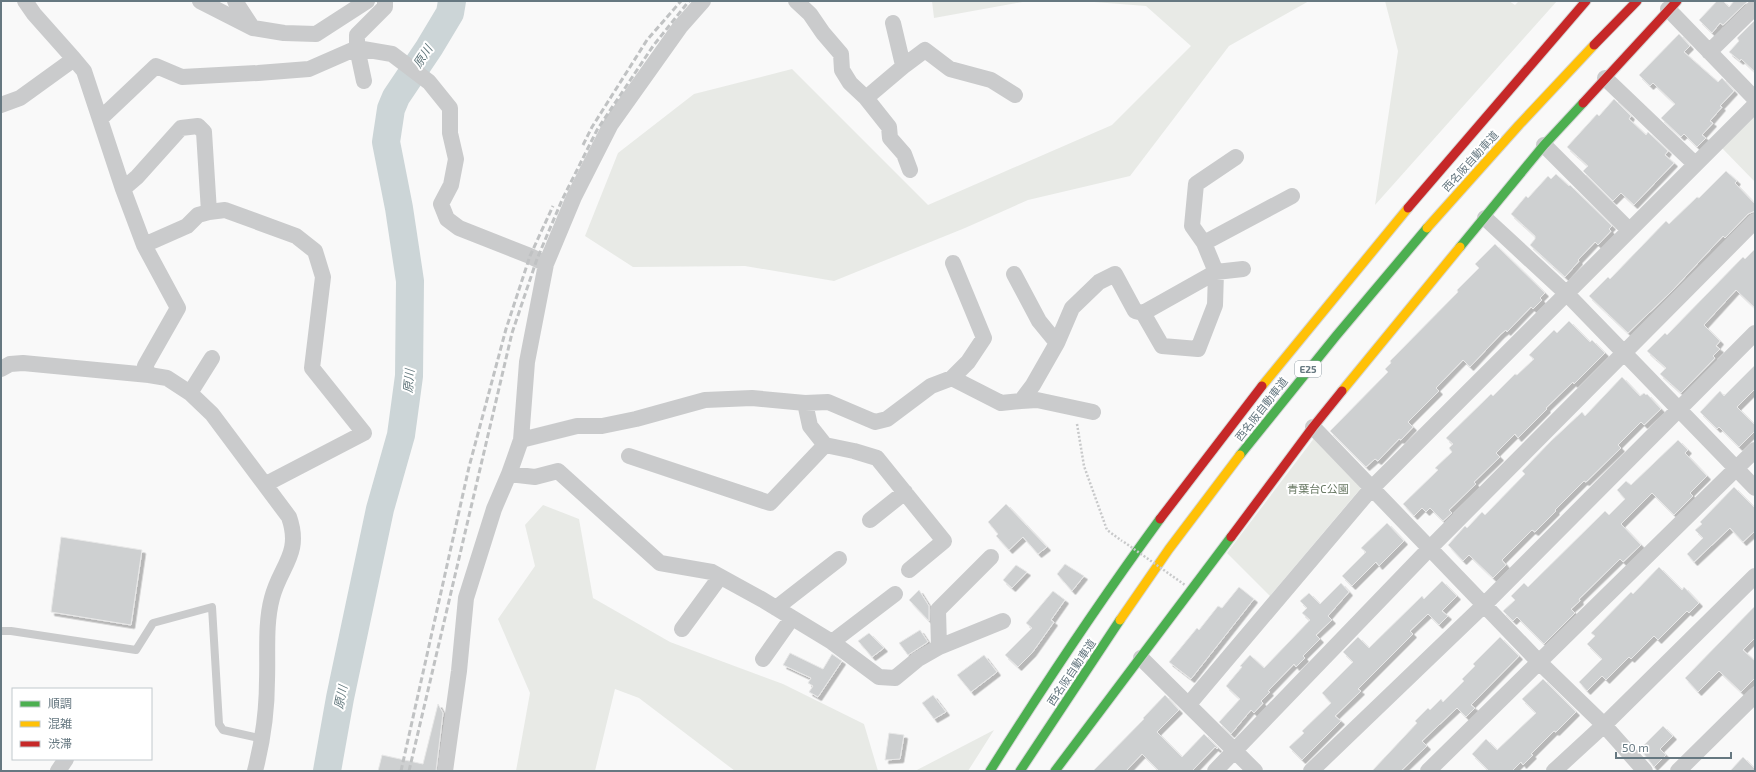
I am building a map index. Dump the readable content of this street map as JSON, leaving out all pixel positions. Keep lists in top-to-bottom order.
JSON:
{
  "streets": {
    "main road": ["西名阪自動車道", "E25"]
  },
  "water": ["原川"],
  "parks": ["青葉台C公園"],
  "legend": ["順調", "混雑", "渋滞"],
  "scale_bar": "50 m"
}
